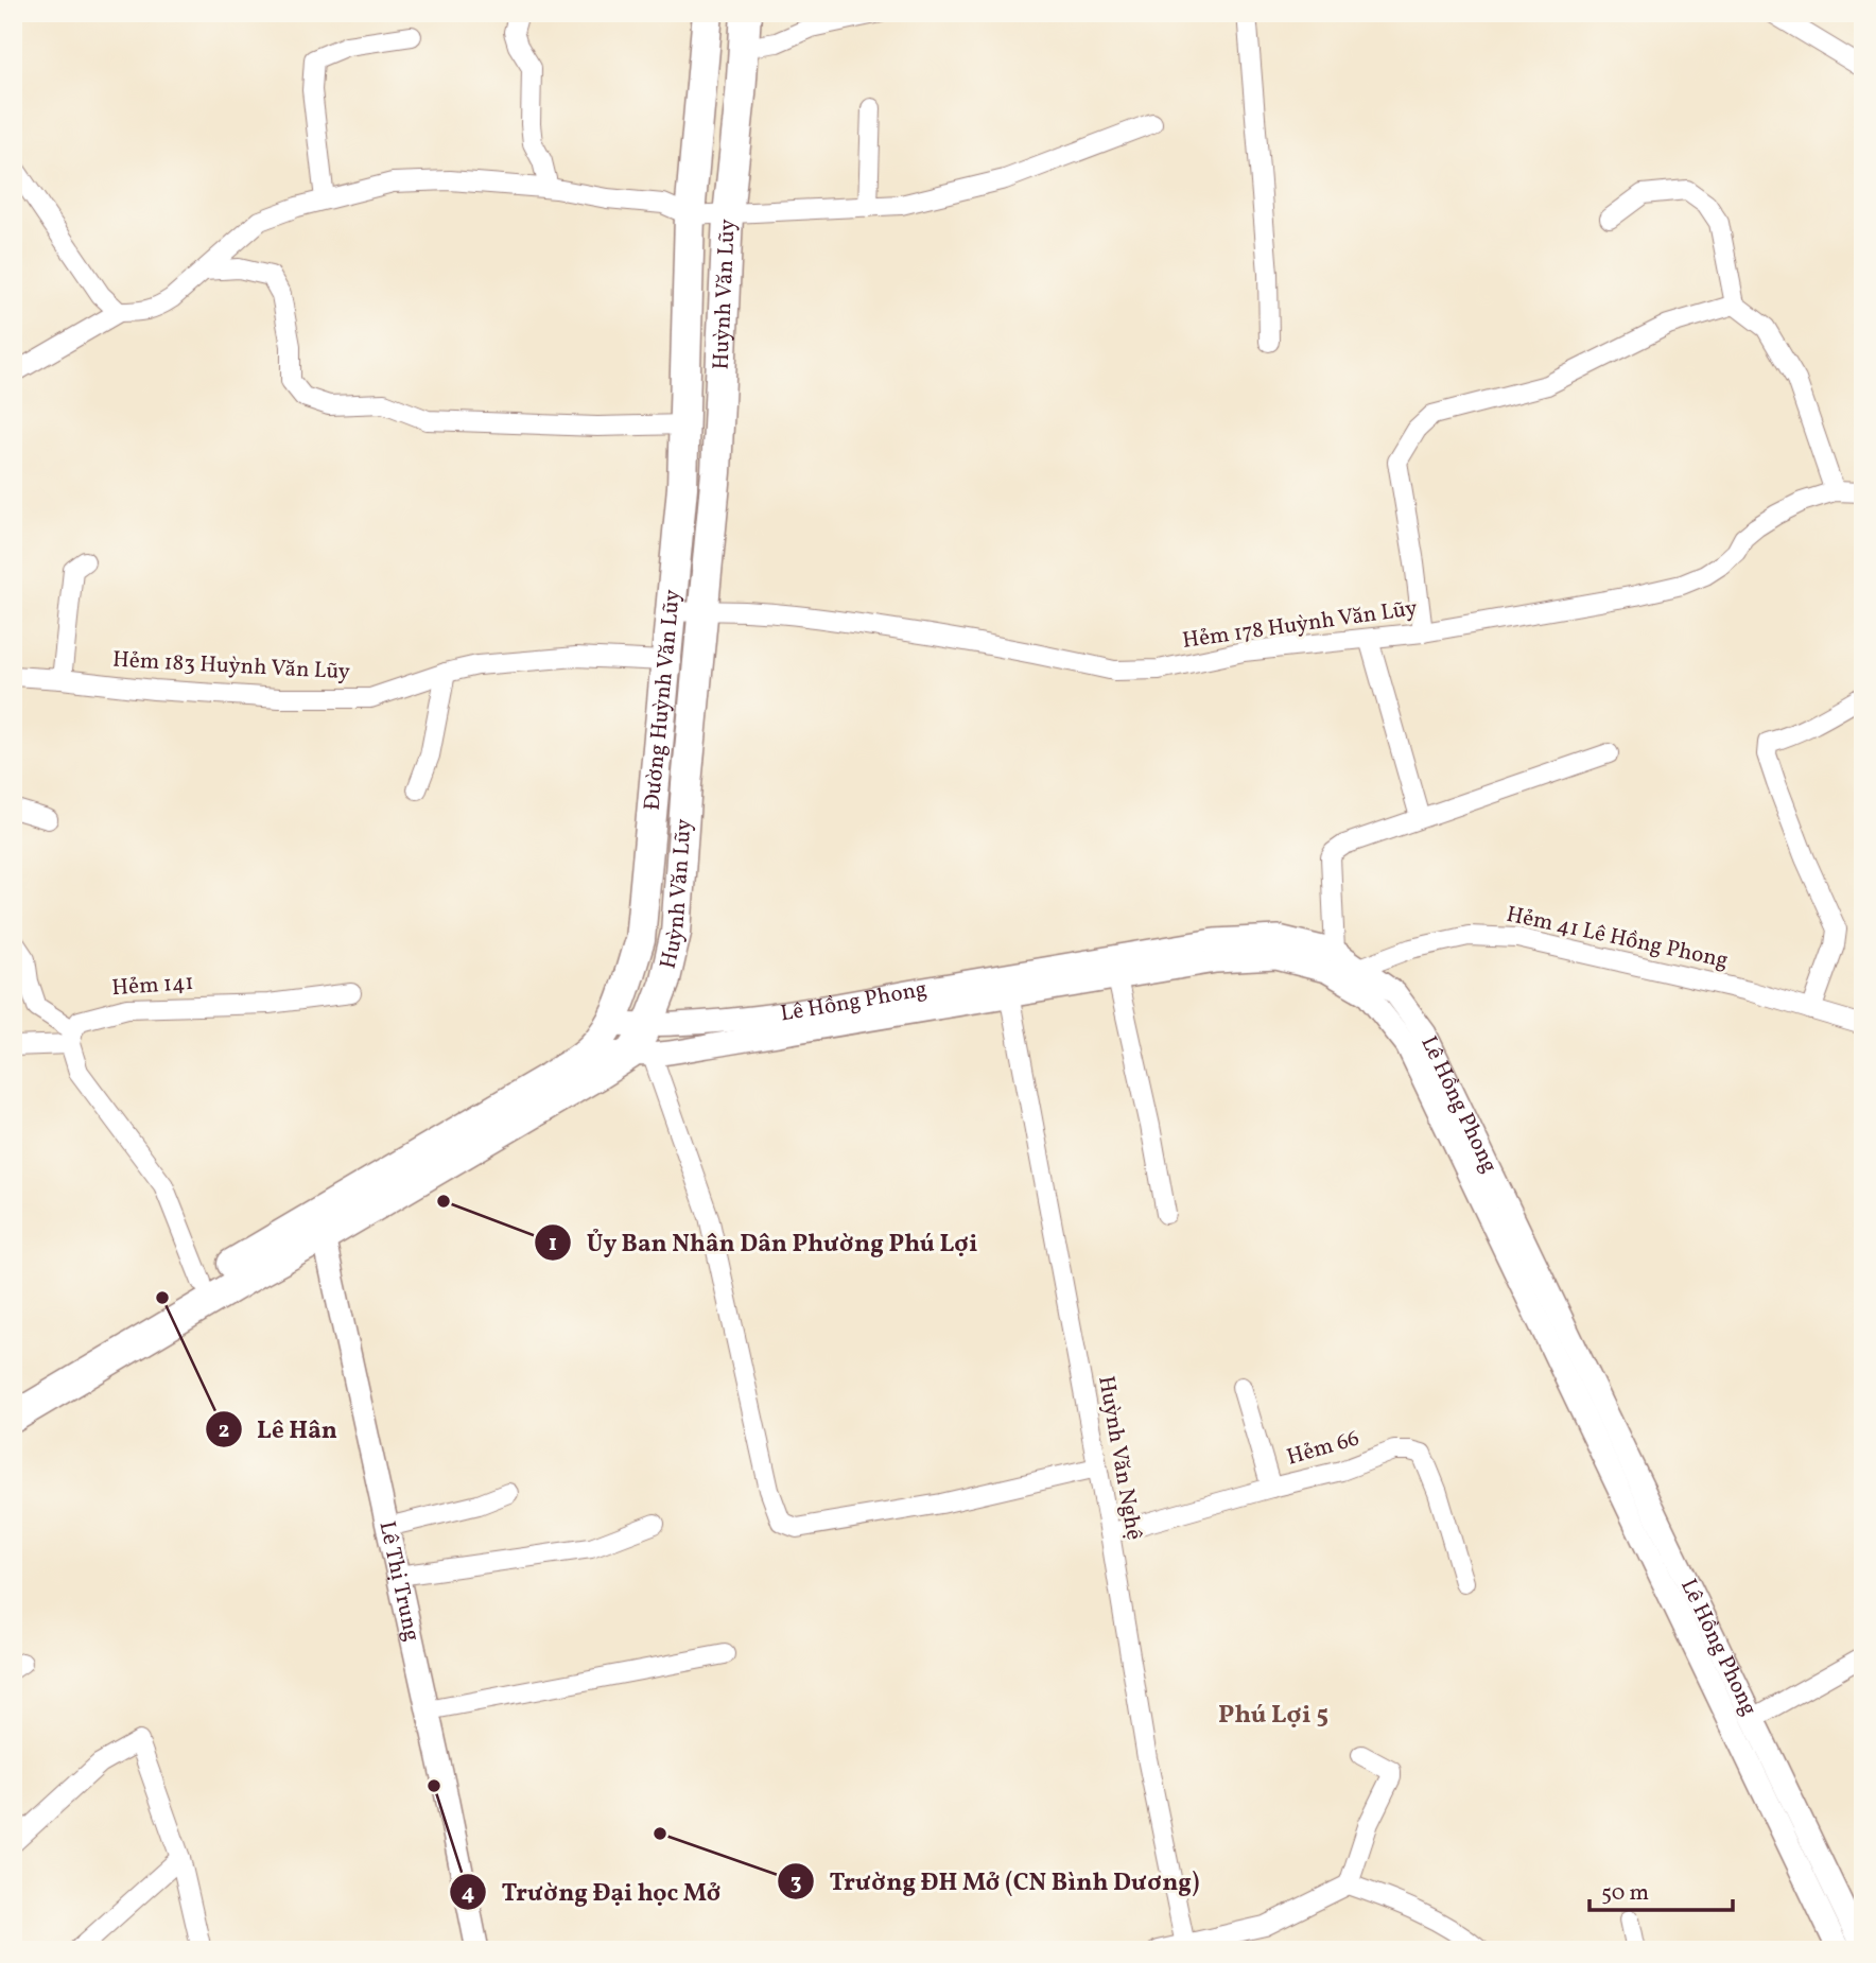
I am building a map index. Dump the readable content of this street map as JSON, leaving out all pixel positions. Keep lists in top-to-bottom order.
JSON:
{
  "streets": {
    "main road": ["Huỳnh Văn Lũy", "Đường Huỳnh Văn Lũy"],
    "street": [
      "Hẻm 178 Huỳnh Văn Lũy",
      "Hẻm 183 Huỳnh Văn Lũy",
      "Hẻm 41 Lê Hồng Phong",
      "Hẻm 141",
      "Lê Hồng Phong",
      "Hẻm 66",
      "Huỳnh Văn Nghệ",
      "Lê Thị Trung"
    ]
  },
  "crossings": [
    ["Huỳnh Văn Lũy", "Hẻm 178 Huỳnh Văn Lũy"],
    ["Huỳnh Văn Lũy", "Lê Hồng Phong"],
    ["Hẻm 178 Huỳnh Văn Lũy", "Đường Huỳnh Văn Lũy"],
    ["Hẻm 183 Huỳnh Văn Lũy", "Đường Huỳnh Văn Lũy"],
    ["Đường Huỳnh Văn Lũy", "Lê Hồng Phong"],
    ["Đường Huỳnh Văn Lũy", "Lê Thị Trung"],
    ["Hẻm 41 Lê Hồng Phong", "Lê Hồng Phong"],
    ["Lê Hồng Phong", "Huỳnh Văn Nghệ"],
    ["Hẻm 66", "Huỳnh Văn Nghệ"]
  ],
  "districts": ["Phú Lợi 5"],
  "places": [
    "Ủy Ban Nhân Dân Phường Phú Lợi",
    "Lê Hân",
    "Trường Đại học Mở",
    "Trường ĐH Mở (CN Bình Dương)"
  ],
  "scale_bar": "50 m"
}
